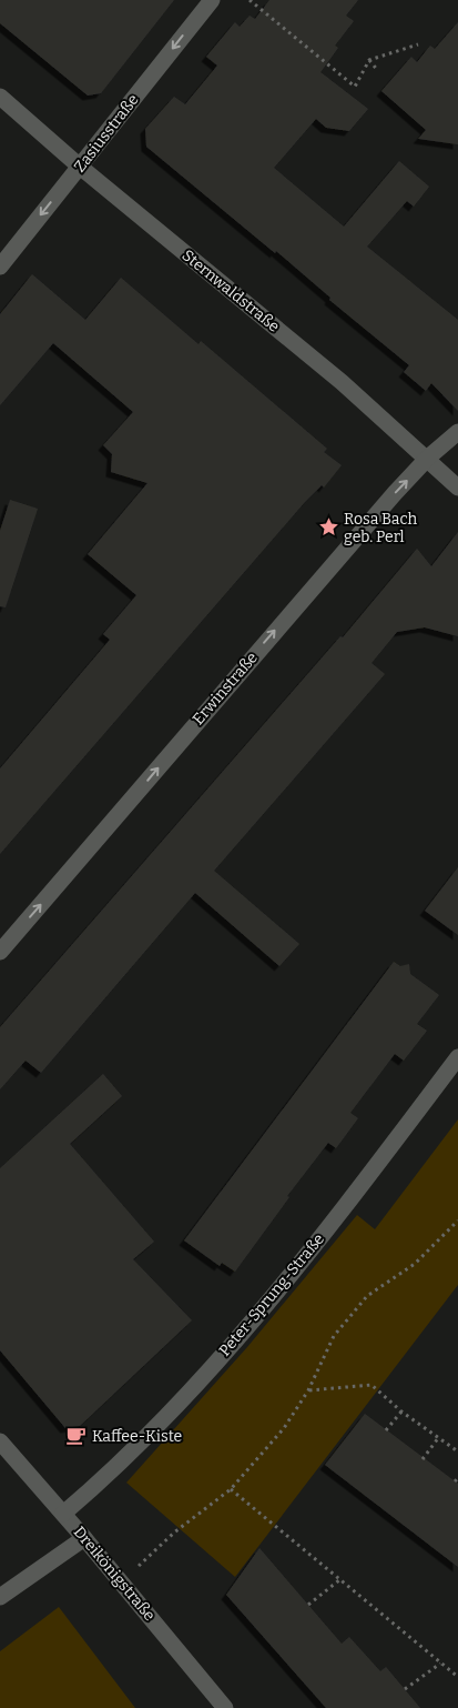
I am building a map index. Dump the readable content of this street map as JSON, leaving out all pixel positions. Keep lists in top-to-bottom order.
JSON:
{
  "streets": {
    "street": [
      "Zasiusstraße",
      "Sternwaldstraße",
      "Erwinstraße",
      "Peter-Sprung-Straße",
      "Dreikönigstraße"
    ]
  },
  "crossings": [
    ["Zasiusstraße", "Sternwaldstraße"],
    ["Sternwaldstraße", "Erwinstraße"],
    ["Peter-Sprung-Straße", "Dreikönigstraße"]
  ],
  "one_way": ["Zasiusstraße", "Erwinstraße"],
  "places": {
    "place": ["Rosa Bach geb. Perl"],
    "cafe": ["Kaffee-Kiste"]
  }
}
